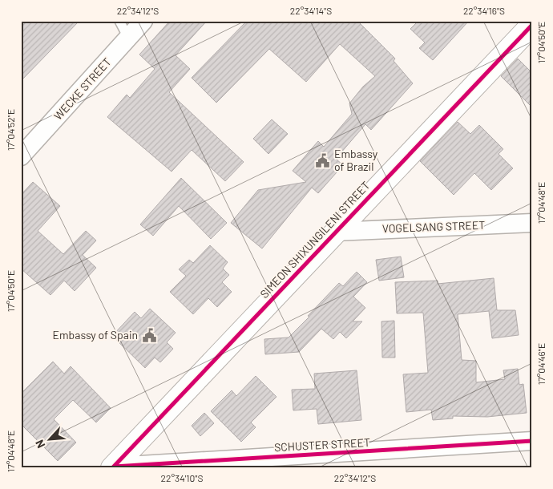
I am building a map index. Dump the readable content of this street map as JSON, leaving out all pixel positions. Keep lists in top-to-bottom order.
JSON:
{
  "streets": {
    "street": [
      "WECKE STREET",
      "VOGELSANG STREET",
      "SIMEON SHIXUNGILENI STREET",
      "SCHUSTER STREET"
    ]
  },
  "crossings": [
    ["VOGELSANG STREET", "SIMEON SHIXUNGILENI STREET"],
    ["SIMEON SHIXUNGILENI STREET", "SCHUSTER STREET"]
  ],
  "places": {
    "public building": ["Embassy of Brazil", "Embassy of Spain"]
  },
  "north": "bottom left",
  "coordinates": [
    "22°34'12\"S",
    "22°34'14\"S",
    "22°34'16\"S",
    "17°04'50\"E",
    "17°04'52\"E",
    "17°04'48\"E",
    "17°04'46\"E",
    "22°34'10\"S"
  ]
}
